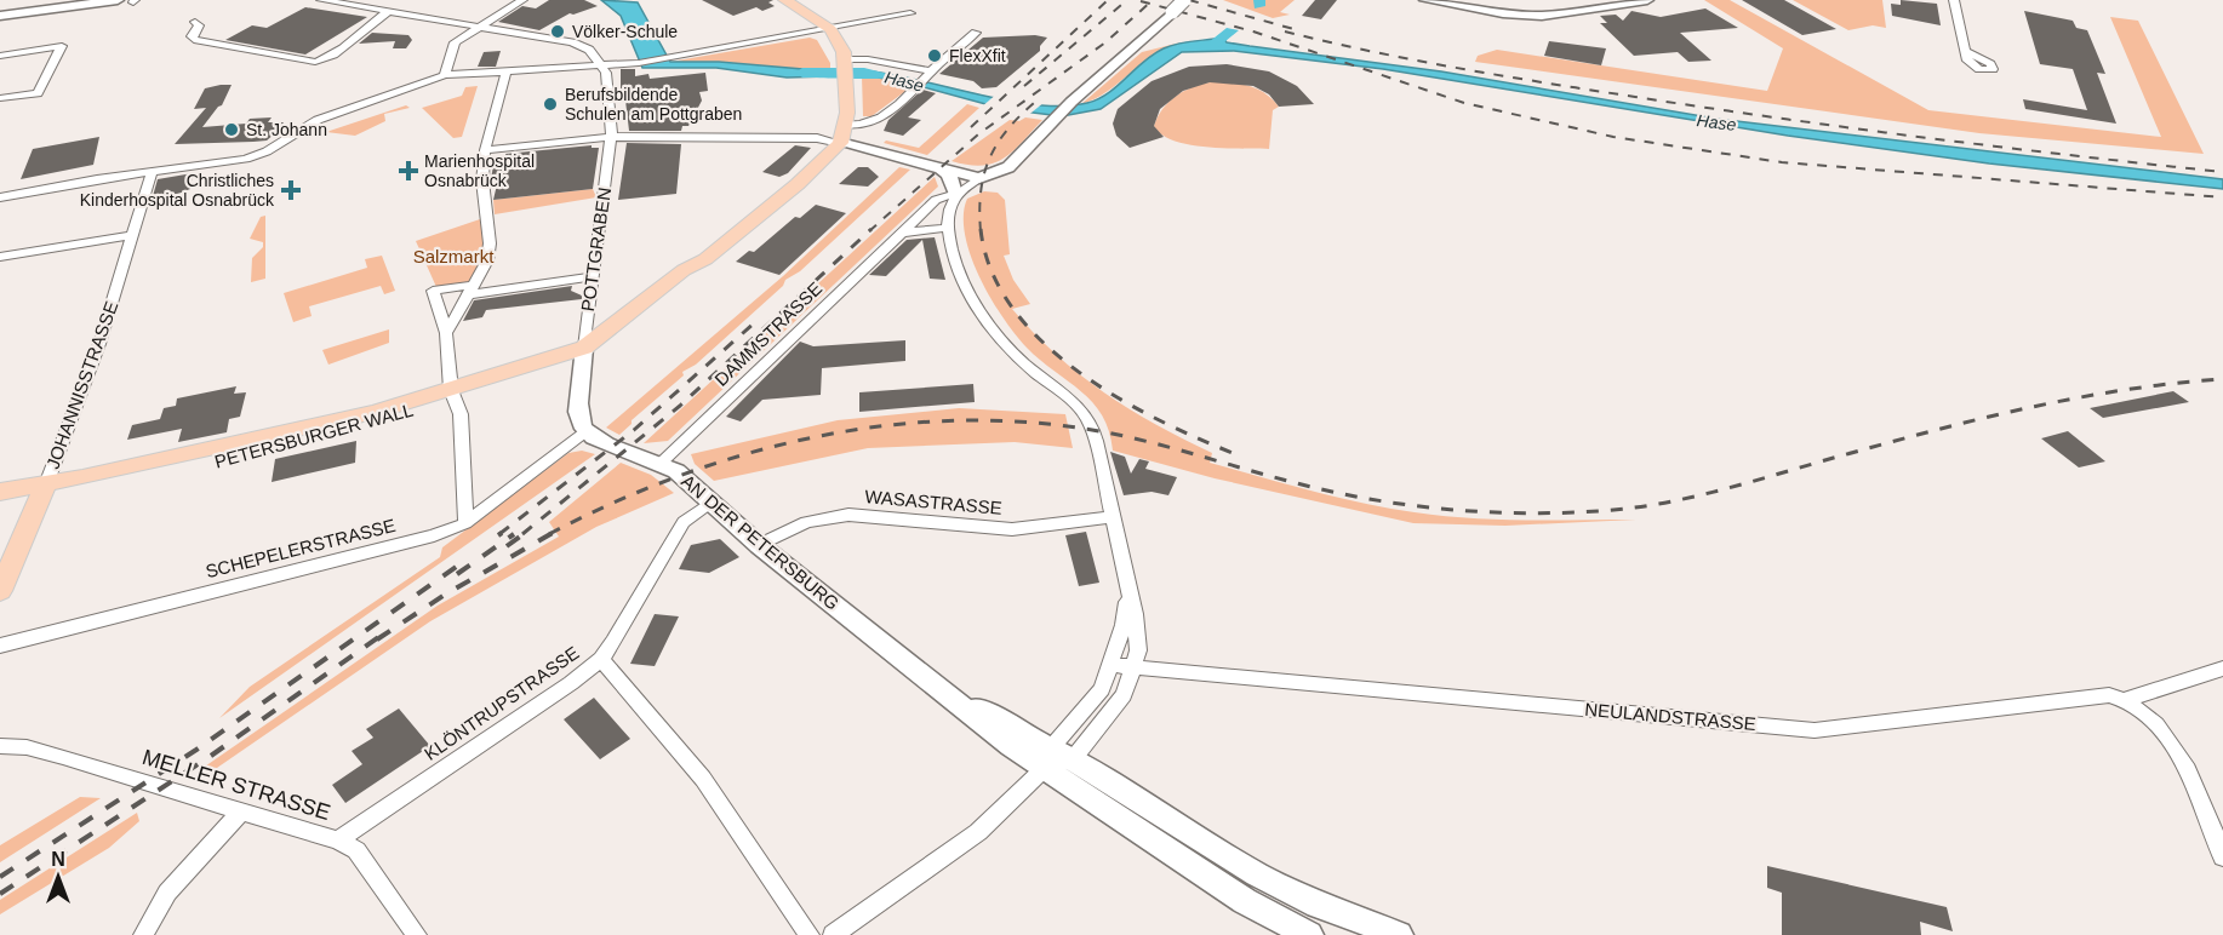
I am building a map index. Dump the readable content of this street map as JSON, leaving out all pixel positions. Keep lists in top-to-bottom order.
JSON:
{
  "streets": {
    "main road": ["JOHANNISSTRASSE", "PETERSBURGER WALL"],
    "street": [
      "POTTGRABEN",
      "DAMMSTRASSE",
      "WASASTRASSE",
      "AN DER PETERSBURG",
      "SCHEPELERSTRASSE",
      "KLÖNTRUPSTRASSE",
      "NEULANDSTRASSE",
      "MELLER STRASSE"
    ]
  },
  "crossings": [
    ["POTTGRABEN", "PETERSBURGER WALL"],
    ["POTTGRABEN", "AN DER PETERSBURG"],
    ["POTTGRABEN", "SCHEPELERSTRASSE"],
    ["DAMMSTRASSE", "AN DER PETERSBURG"],
    ["JOHANNISSTRASSE", "PETERSBURGER WALL"],
    ["WASASTRASSE", "AN DER PETERSBURG"],
    ["AN DER PETERSBURG", "SCHEPELERSTRASSE"],
    ["AN DER PETERSBURG", "KLÖNTRUPSTRASSE"],
    ["KLÖNTRUPSTRASSE", "MELLER STRASSE"]
  ],
  "water": ["Hase"],
  "parks": ["Salzmarkt"],
  "places": {
    "other": [
      "Völker-Schule",
      "FlexXfit",
      "Berufsbildende Schulen am Pottgraben",
      "St. Johann"
    ],
    "health": ["Marienhospital Osnabrück", "Christliches Kinderhospital Osnabrück"]
  },
  "north": "top"
}
